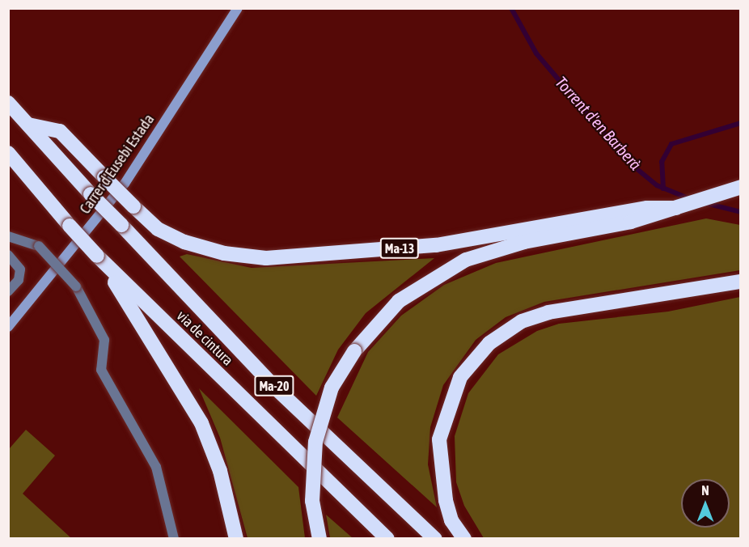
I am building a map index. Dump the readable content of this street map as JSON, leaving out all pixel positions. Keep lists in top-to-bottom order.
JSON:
{
  "streets": {
    "highway": ["Ma-13", "via de cintura", "Ma-20"],
    "main road": ["Carrer d'Eusebi Estada"]
  },
  "crossings": [
    ["Ma-13", "via de cintura"],
    ["Ma-13", "Ma-20"],
    ["via de cintura", "Ma-20"]
  ],
  "water": ["Torrent d'en Barberà"],
  "north": "top"
}
